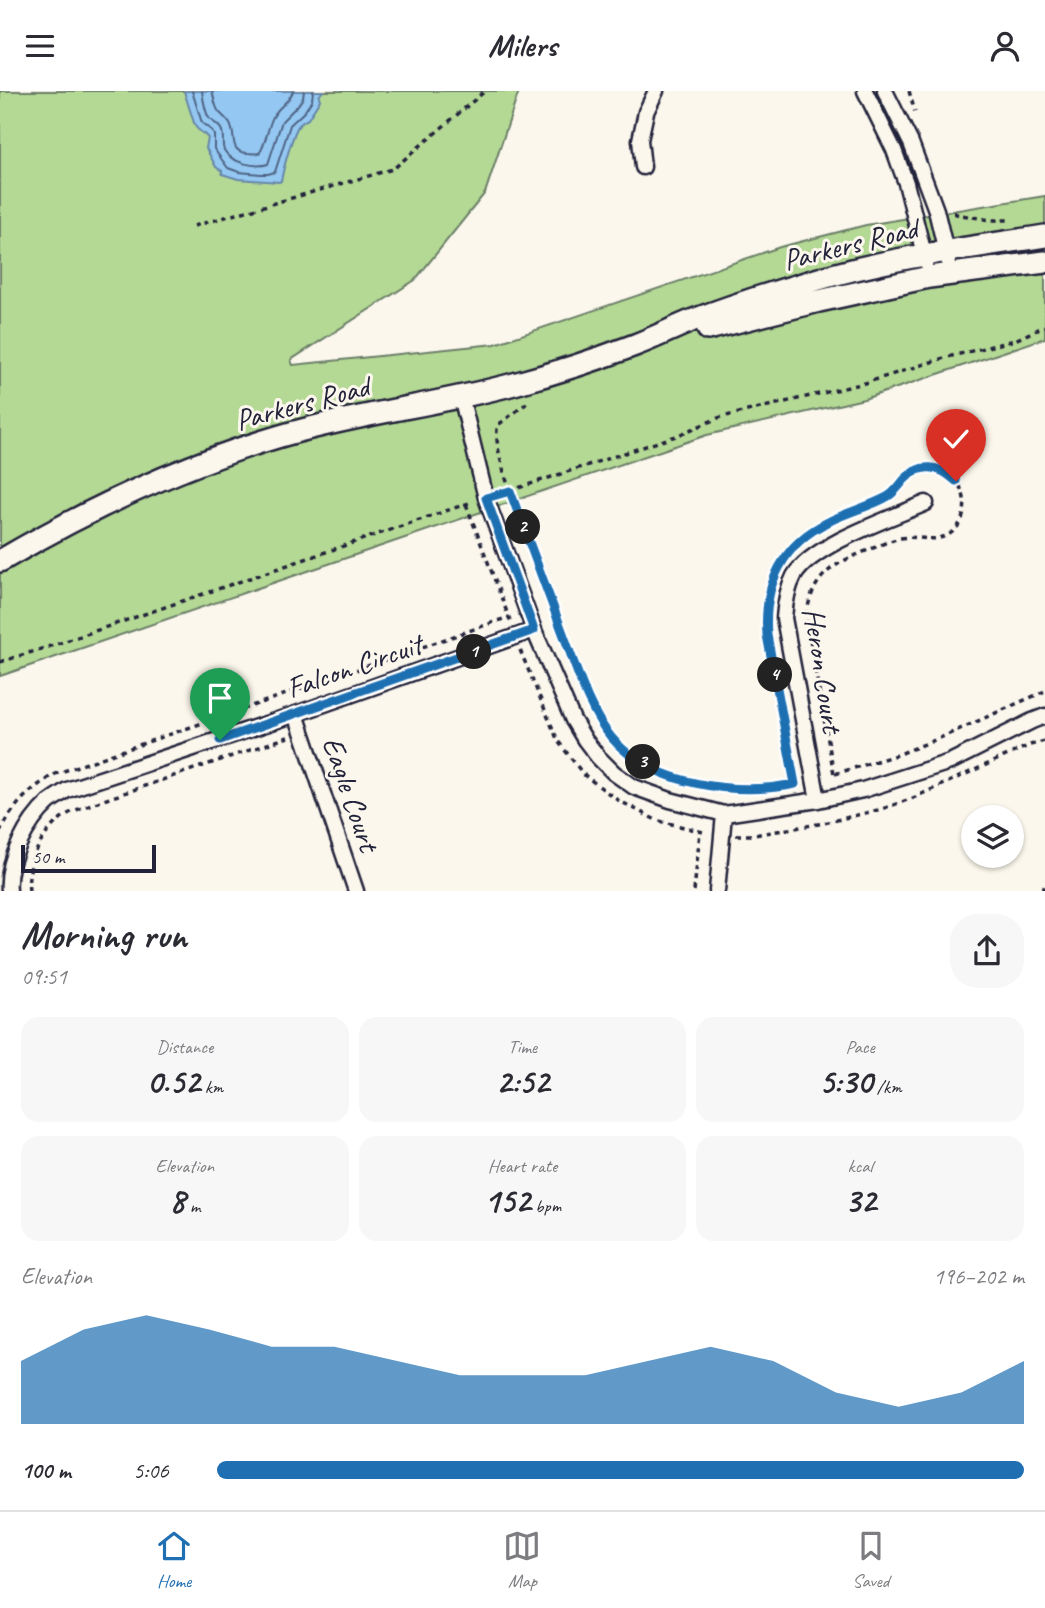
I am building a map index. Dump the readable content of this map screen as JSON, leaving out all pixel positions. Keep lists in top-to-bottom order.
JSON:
{
  "streets": {
    "main road": ["Parkers Road"],
    "street": ["Falcon Circuit", "Heron Court", "Eagle Court"]
  },
  "crossings": [
    ["Falcon Circuit", "Eagle Court"]
  ],
  "scale_bar": "50 m",
  "page": {
    "header": "Milers",
    "pins": [
      "2",
      "1",
      "4",
      "3"
    ],
    "scale": "50 m",
    "heading": ["Morning run", "09:51"],
    "stats": [
      ["Distance", "0.52 km"],
      ["Time", "2:52"],
      ["Pace", "5:30 /km"],
      ["Elevation", "8 m"],
      ["Heart rate", "152 bpm"],
      ["kcal", "32"]
    ],
    "chart": ["Elevation", "196–202 m"],
    "list": [
      {
        "name": "100 m",
        "note": "5:06"
      }
    ],
    "tabs": ["Home", "Map", "Saved"]
  }
}
